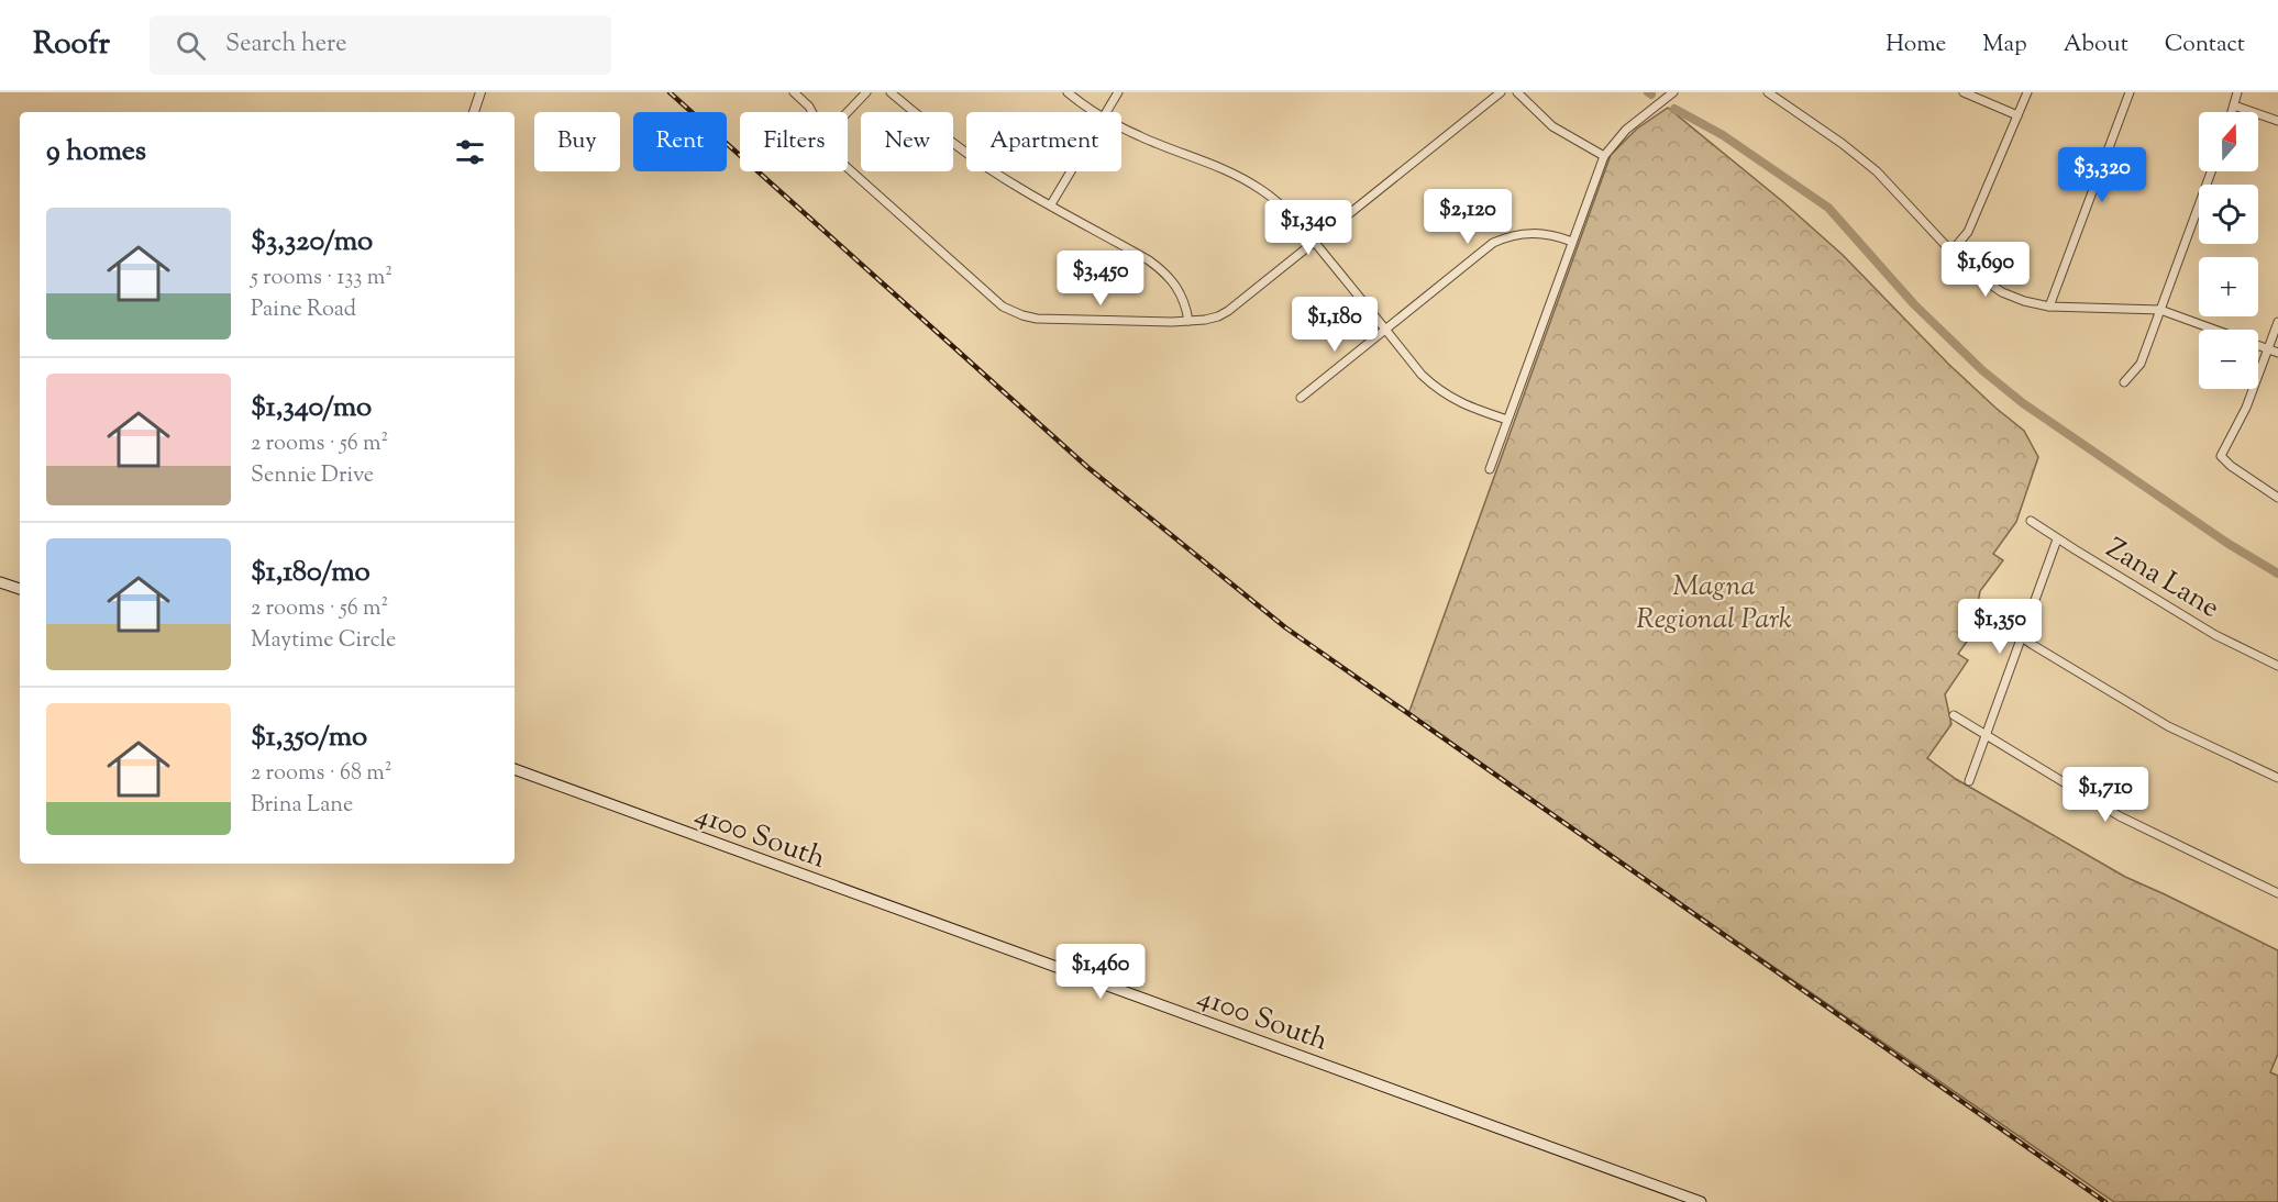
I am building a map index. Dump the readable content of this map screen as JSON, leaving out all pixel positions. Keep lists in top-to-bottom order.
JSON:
{
  "streets": {
    "main road": ["4100 South"],
    "street": ["Zana Lane"]
  },
  "parks": ["Magna Regional Park"],
  "north": "top",
  "page": {
    "header": "Roofr",
    "search": "Search here",
    "nav": [
      "Home",
      "Map",
      "About",
      "Contact"
    ],
    "map_buttons": ["+", "−"],
    "chip": [
      "Buy",
      "Rent",
      "Filters",
      "New",
      "Apartment"
    ],
    "heading": "9 homes",
    "price": [
      "$3,320",
      "$2,120",
      "$1,340",
      "$1,690",
      "$3,450",
      "$1,180",
      "$1,350",
      "$1,710",
      "$1,460"
    ],
    "list": [
      {
        "name": "$3,320/mo",
        "note": "5 rooms · 133 m² · Paine Road"
      },
      {
        "name": "$1,340/mo",
        "note": "2 rooms · 56 m² · Sennie Drive"
      },
      {
        "name": "$1,180/mo",
        "note": "2 rooms · 56 m² · Maytime Circle"
      },
      {
        "name": "$1,350/mo",
        "note": "2 rooms · 68 m² · Brina Lane"
      }
    ]
  }
}
